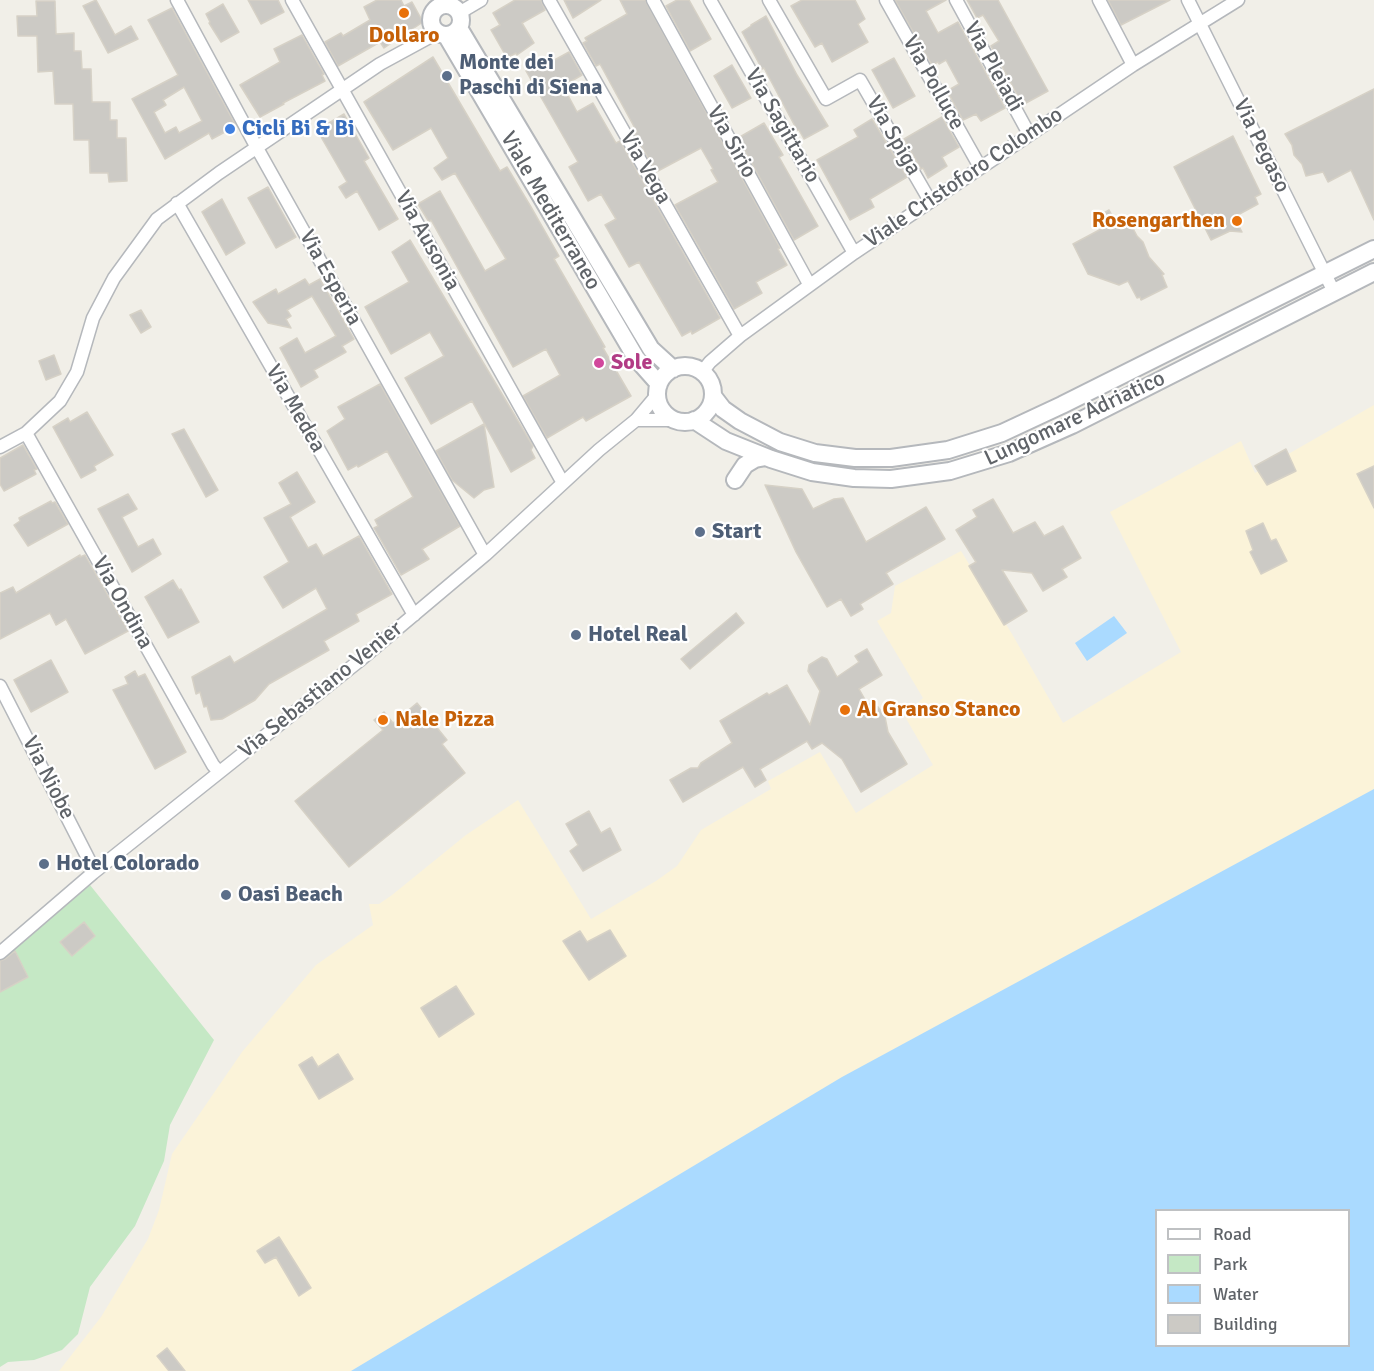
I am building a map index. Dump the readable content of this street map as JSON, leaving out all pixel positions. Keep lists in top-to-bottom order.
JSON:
{
  "streets": {
    "street": [
      "Via Pleiadi",
      "Via Polluce",
      "Via Sagittario",
      "Via Spiga",
      "Via Sirio",
      "Via Pegaso",
      "Via Vega",
      "Viale Cristoforo Colombo",
      "Viale Mediterraneo",
      "Via Ausonia",
      "Via Esperia",
      "Via Medea",
      "Lungomare Adriatico",
      "Via Ondina",
      "Via Sebastiano Venier",
      "Via Niobe"
    ]
  },
  "crossings": [
    ["Via Pleiadi", "Viale Cristoforo Colombo"],
    ["Via Polluce", "Viale Cristoforo Colombo"],
    ["Via Sagittario", "Viale Cristoforo Colombo"],
    ["Via Spiga", "Viale Cristoforo Colombo"],
    ["Via Sirio", "Viale Cristoforo Colombo"],
    ["Via Pegaso", "Viale Cristoforo Colombo"],
    ["Via Pegaso", "Lungomare Adriatico"],
    ["Via Vega", "Viale Cristoforo Colombo"],
    ["Viale Cristoforo Colombo", "Viale Mediterraneo"],
    ["Viale Cristoforo Colombo", "Lungomare Adriatico"],
    ["Viale Cristoforo Colombo", "Via Sebastiano Venier"],
    ["Viale Mediterraneo", "Lungomare Adriatico"],
    ["Viale Mediterraneo", "Via Sebastiano Venier"],
    ["Via Ausonia", "Via Sebastiano Venier"],
    ["Via Esperia", "Via Sebastiano Venier"],
    ["Via Medea", "Via Sebastiano Venier"],
    ["Lungomare Adriatico", "Via Sebastiano Venier"],
    ["Via Ondina", "Via Sebastiano Venier"],
    ["Via Sebastiano Venier", "Via Niobe"]
  ],
  "places": [
    "Dollaro",
    "Monte dei Paschi di Siena",
    "Cicli Bi & Bi",
    "Rosengarthen",
    "Sole",
    "Start",
    "Hotel Real",
    "Al Granso Stanco",
    "Nale Pizza",
    "Hotel Colorado",
    "Oasi Beach"
  ],
  "legend": [
    "Road",
    "Park",
    "Water",
    "Building"
  ]
}
